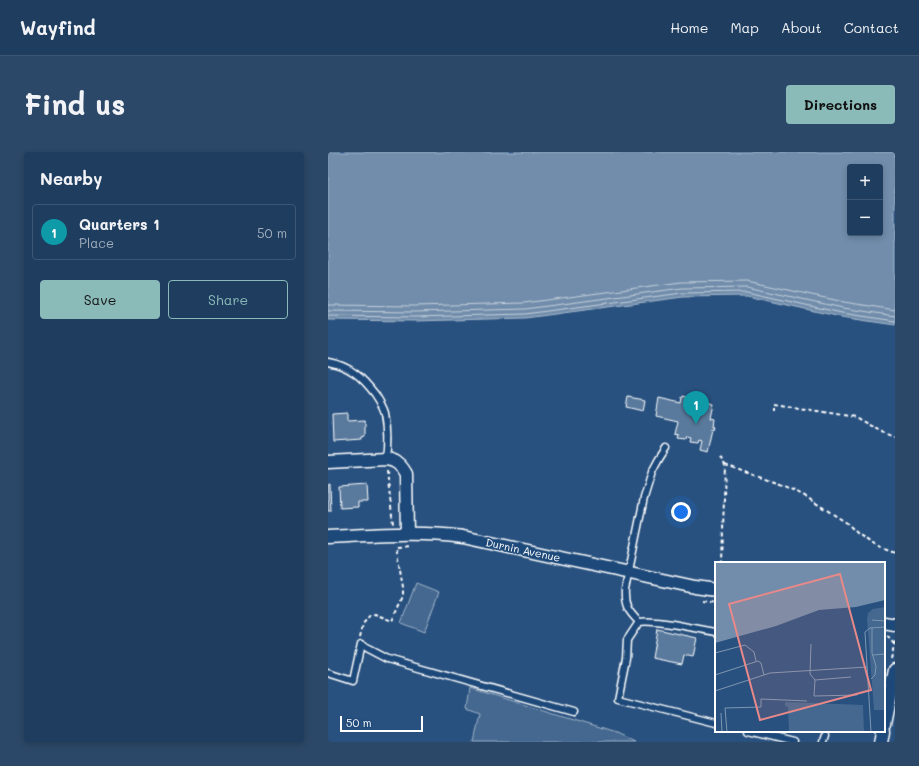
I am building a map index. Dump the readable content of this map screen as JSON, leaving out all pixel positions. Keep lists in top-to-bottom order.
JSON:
{
  "streets": {
    "street": ["Durnin Avenue"]
  },
  "scale_bar": "50 m",
  "page": {
    "header": "Wayfind",
    "nav": [
      "Home",
      "Map",
      "About",
      "Contact"
    ],
    "buttons": [
      "Directions",
      ["Save", "Share"]
    ],
    "title": "Find us",
    "heading": "Nearby",
    "map_buttons": ["+", "−"],
    "list": [
      {
        "mark": "1",
        "name": "Quarters 1",
        "note": "Place",
        "value": "50 m"
      }
    ],
    "pins": "1",
    "scale": "50 m"
  }
}
